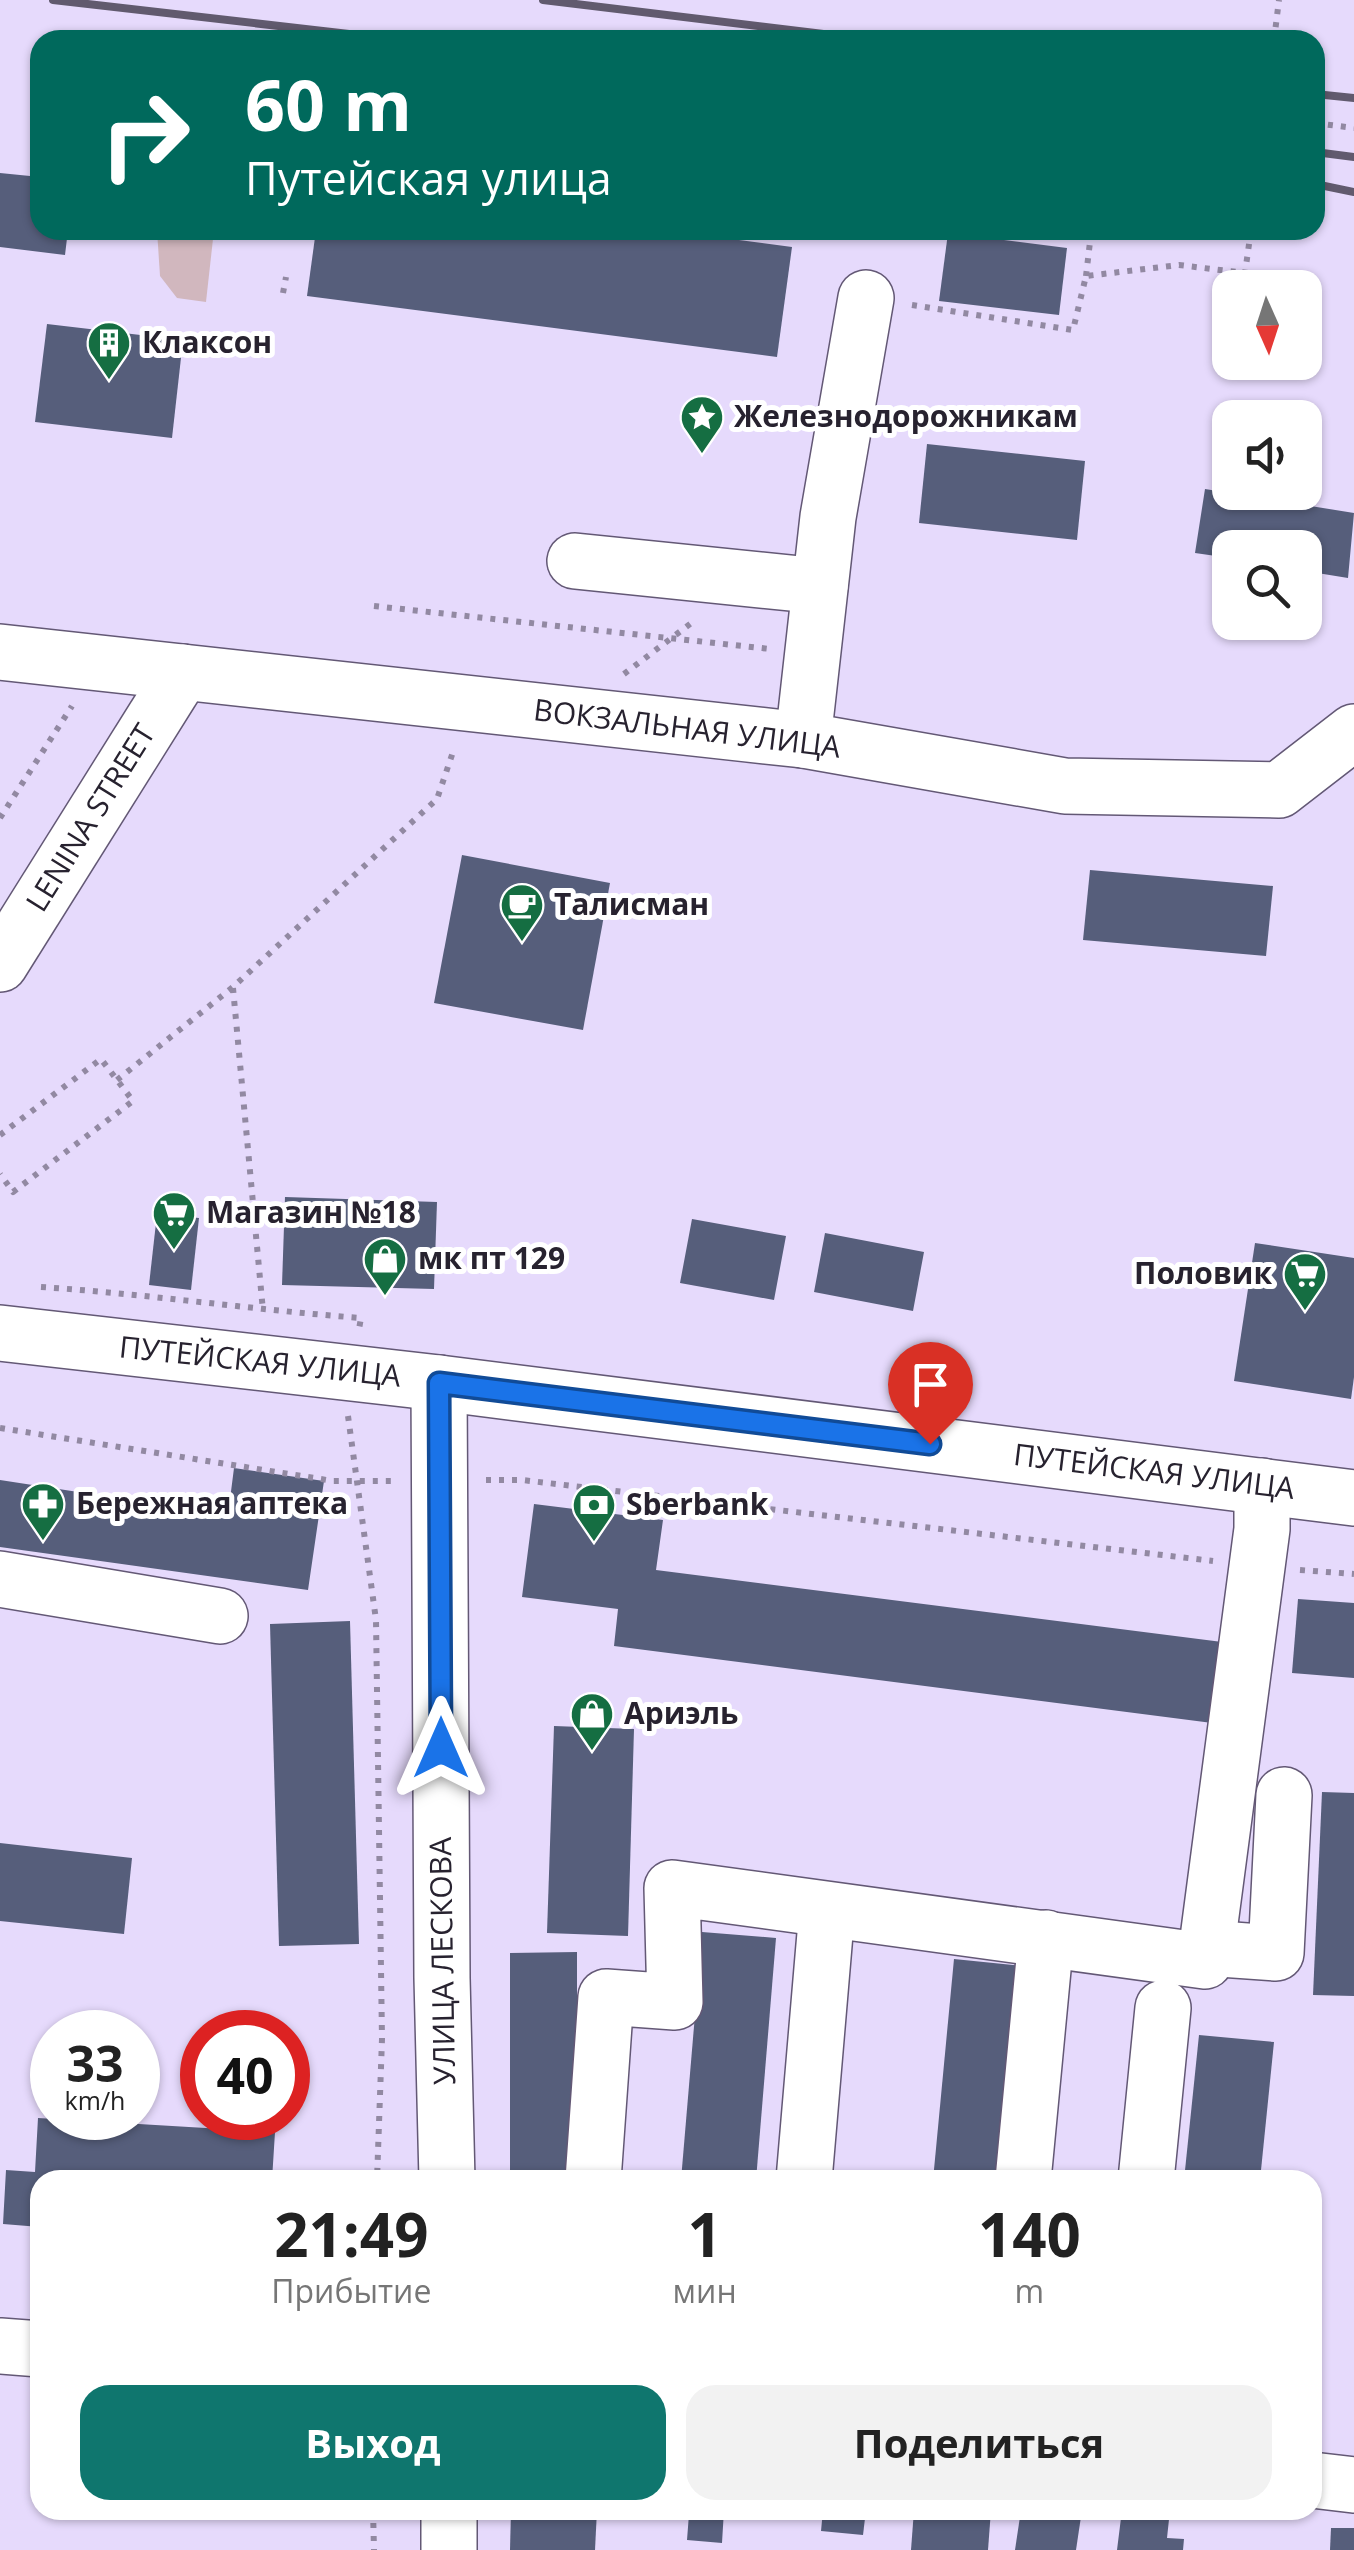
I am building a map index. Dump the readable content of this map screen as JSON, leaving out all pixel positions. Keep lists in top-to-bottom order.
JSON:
{
  "streets": {
    "street": [
      "ВОКЗАЛЬНАЯ УЛИЦА",
      "LENINA STREET",
      "ПУТЕЙСКАЯ УЛИЦА",
      "УЛИЦА ЛЕСКОВА"
    ]
  },
  "crossings": [
    ["ВОКЗАЛЬНАЯ УЛИЦА", "LENINA STREET"],
    ["ПУТЕЙСКАЯ УЛИЦА", "УЛИЦА ЛЕСКОВА"]
  ],
  "places": {
    "building": ["Клаксон"],
    "place": ["Железнодорожникам"],
    "cafe": ["Талисман"],
    "supermarket": ["Магазин №18", "Половик"],
    "shop": ["мк пт 129", "Ариэль"],
    "pharmacy": ["Бережная аптека"],
    "bank": ["Sberbank"]
  },
  "north": "bottom",
  "page": {
    "turn": ["60 m", "Путейская улица"],
    "speed": "33 km/h",
    "limit": "40",
    "eta": [
      "21:49",
      "Прибытие",
      "1",
      "мин",
      "140",
      "m"
    ],
    "buttons": ["Выход", "Поделиться"]
  }
}
